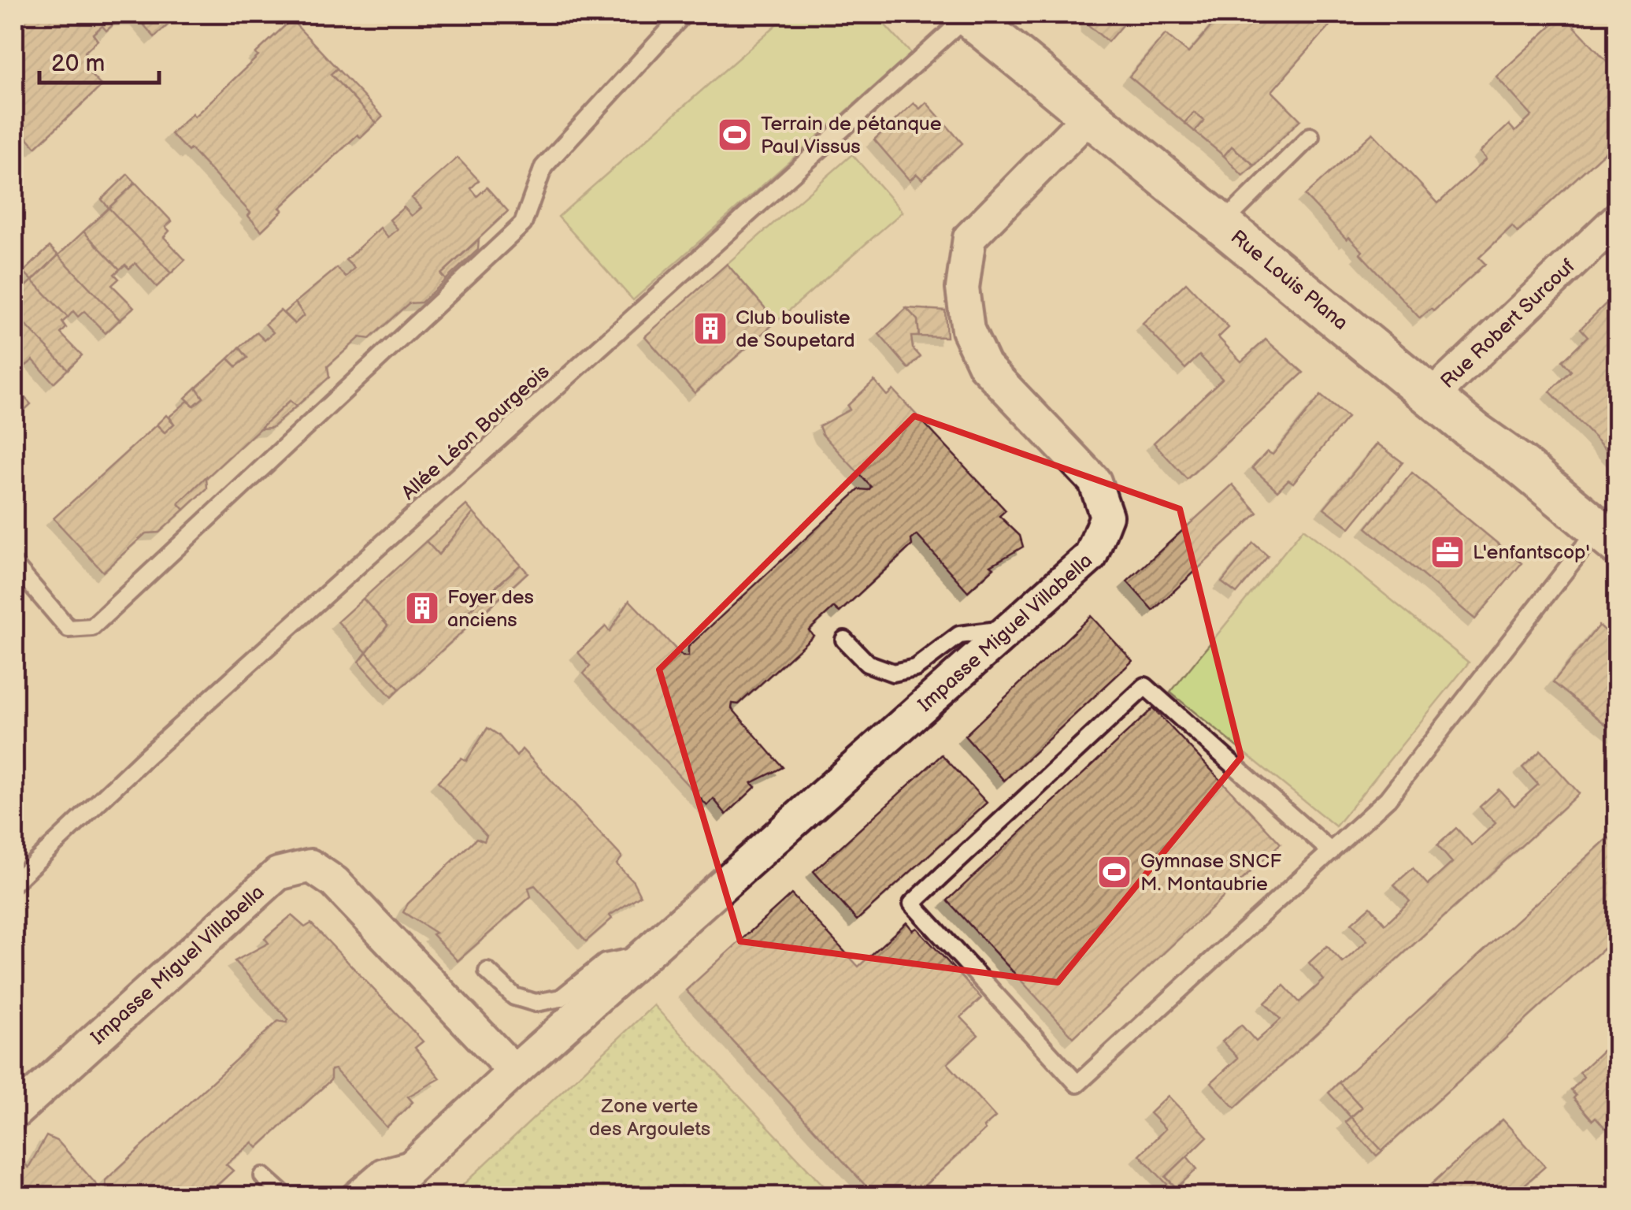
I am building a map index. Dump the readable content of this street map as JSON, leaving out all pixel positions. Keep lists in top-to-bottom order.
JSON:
{
  "streets": {
    "street": ["Rue Louis Plana", "Rue Robert Surcouf", "Impasse Miguel Villabella"],
    "lane": ["Allée Léon Bourgeois"]
  },
  "crossings": [
    ["Rue Louis Plana", "Rue Robert Surcouf"],
    ["Rue Louis Plana", "Allée Léon Bourgeois"],
    ["Rue Louis Plana", "Impasse Miguel Villabella"]
  ],
  "parks": ["Zone verte des Argoulets"],
  "places": {
    "sports": ["Terrain de pétanque Paul Vissus", "Gymnase SNCF M. Montaubrie"],
    "building": ["Club bouliste de Soupetard", "Foyer des anciens"],
    "office": ["L'enfantscop'"]
  },
  "scale_bar": "20 m"
}
